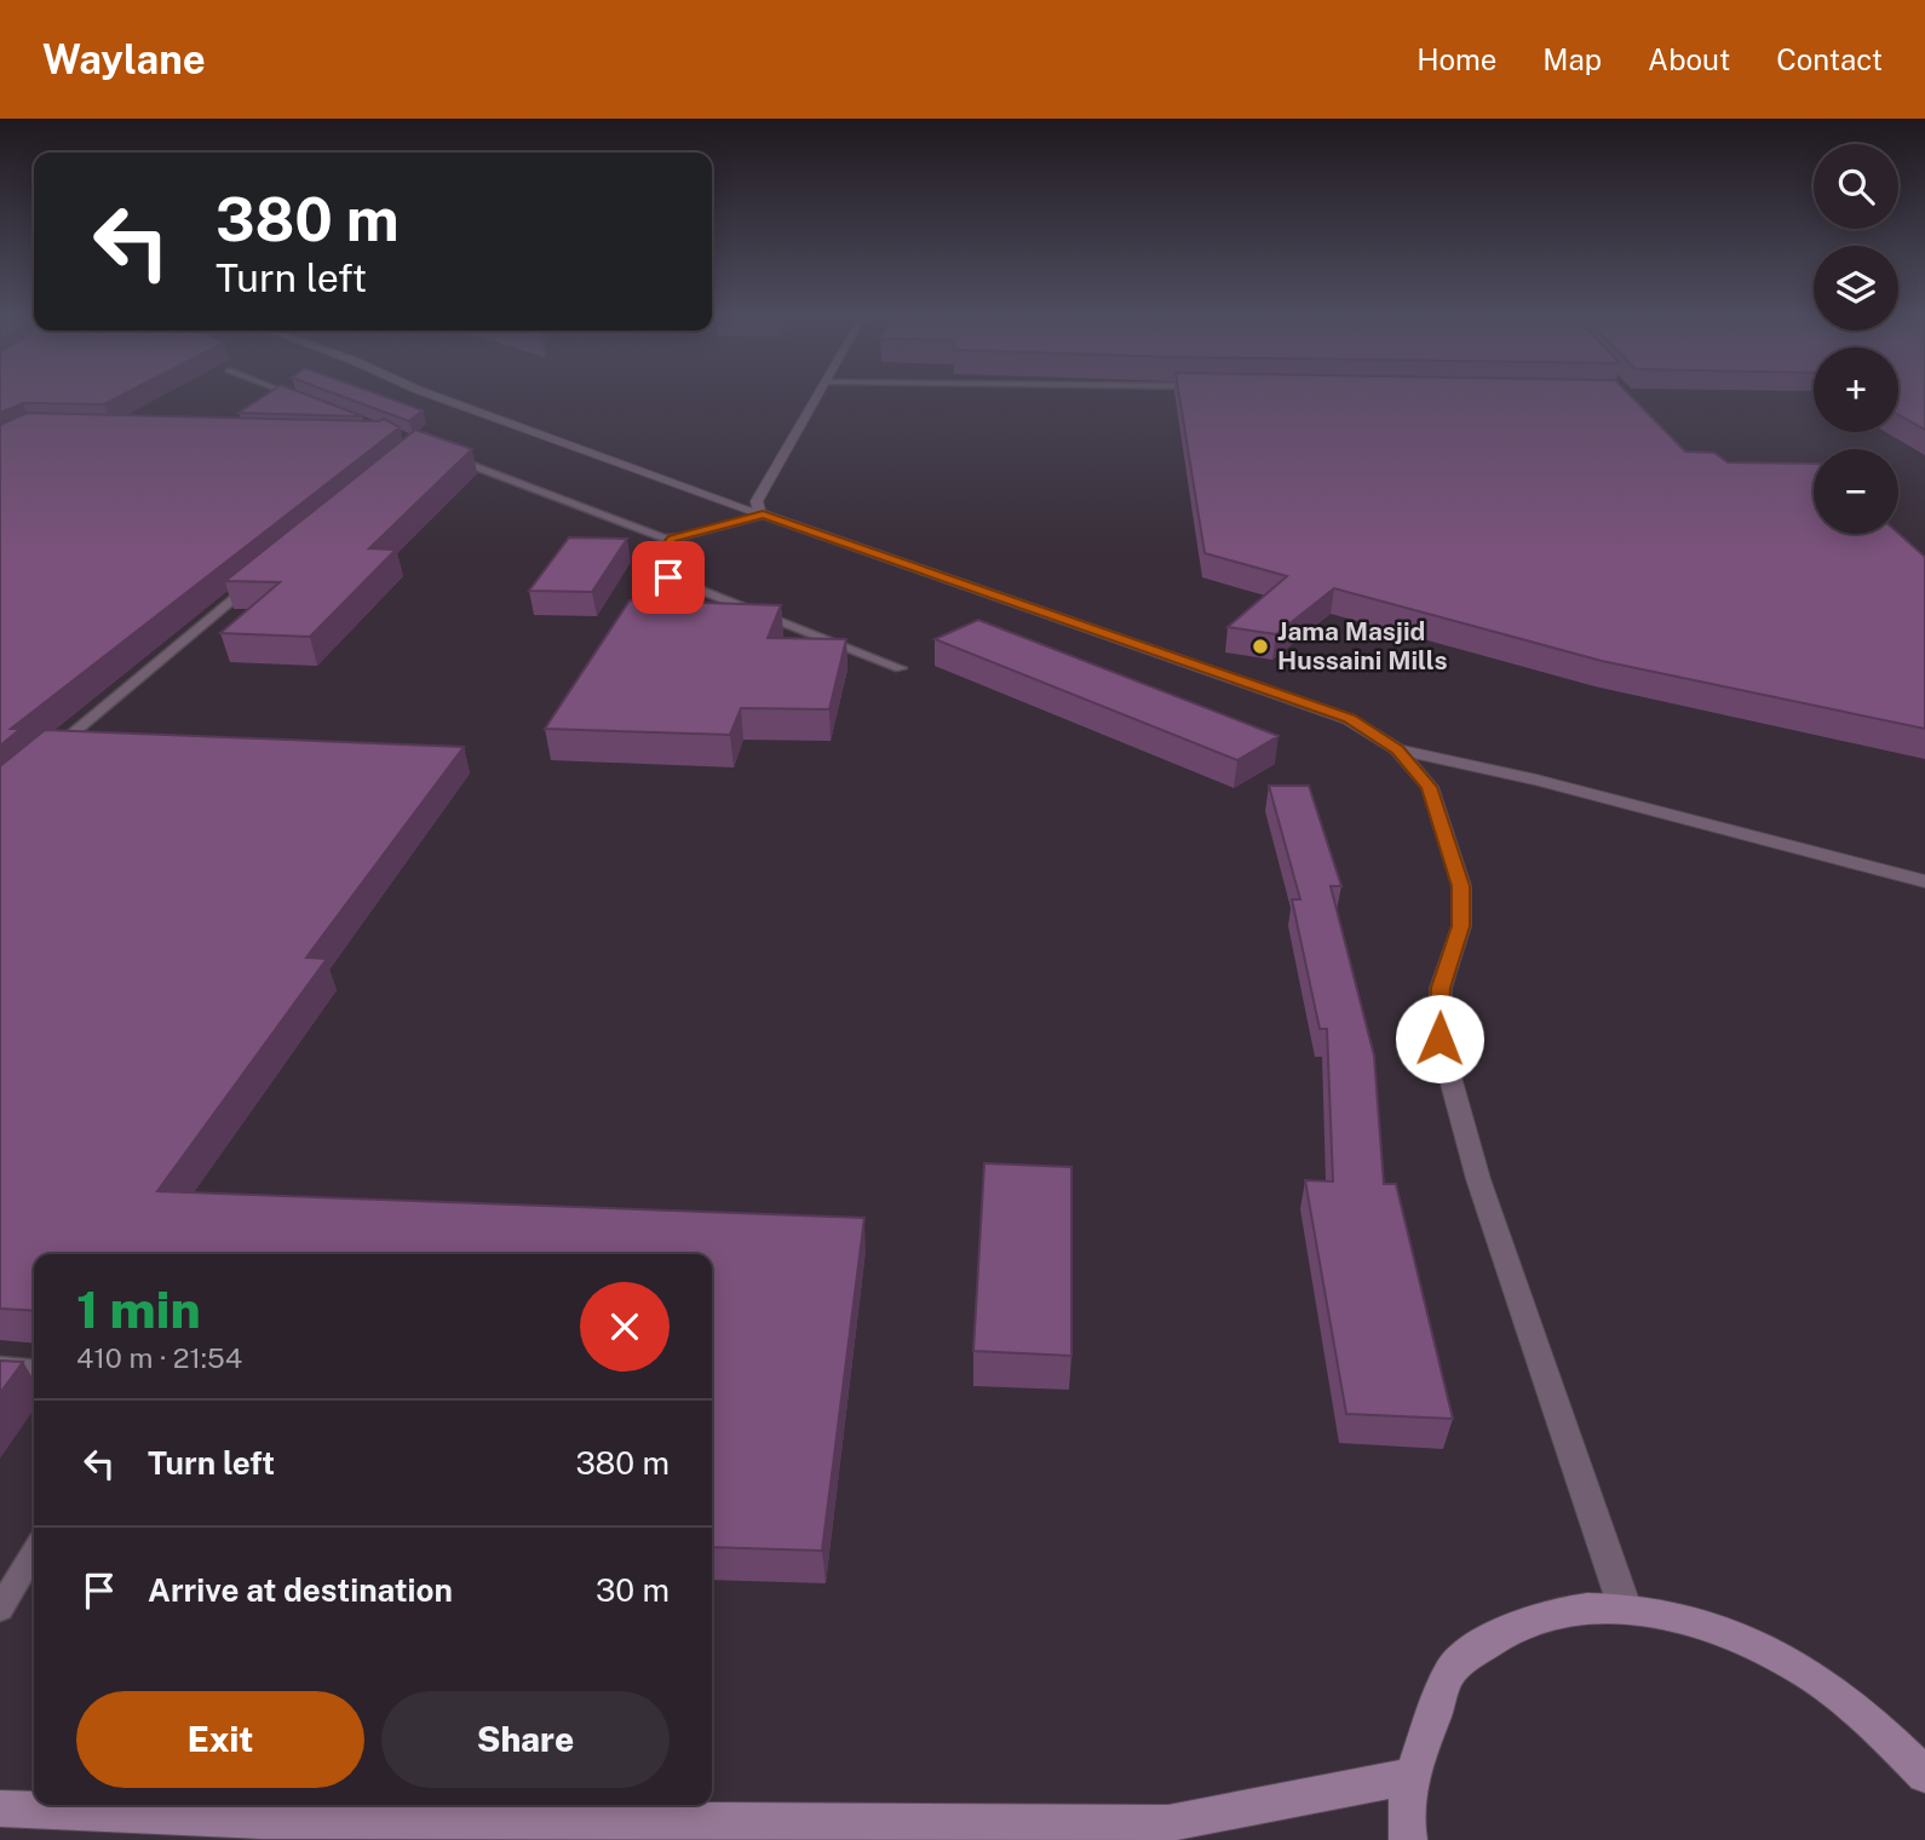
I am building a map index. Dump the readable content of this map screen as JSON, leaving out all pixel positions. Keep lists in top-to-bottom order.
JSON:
{
  "places": ["Jama Masjid Hussaini Mills"],
  "page": {
    "header": "Waylane",
    "nav": [
      "Home",
      "Map",
      "About",
      "Contact"
    ],
    "map_buttons": ["+", "−"],
    "turn": ["380 m", "Turn left"],
    "heading": ["1 min", "410 m · 21:54"],
    "list": [
      {
        "name": "Turn left",
        "value": "380 m"
      },
      {
        "name": "Arrive at destination",
        "value": "30 m"
      }
    ],
    "buttons": ["Exit", "Share"]
  }
}
